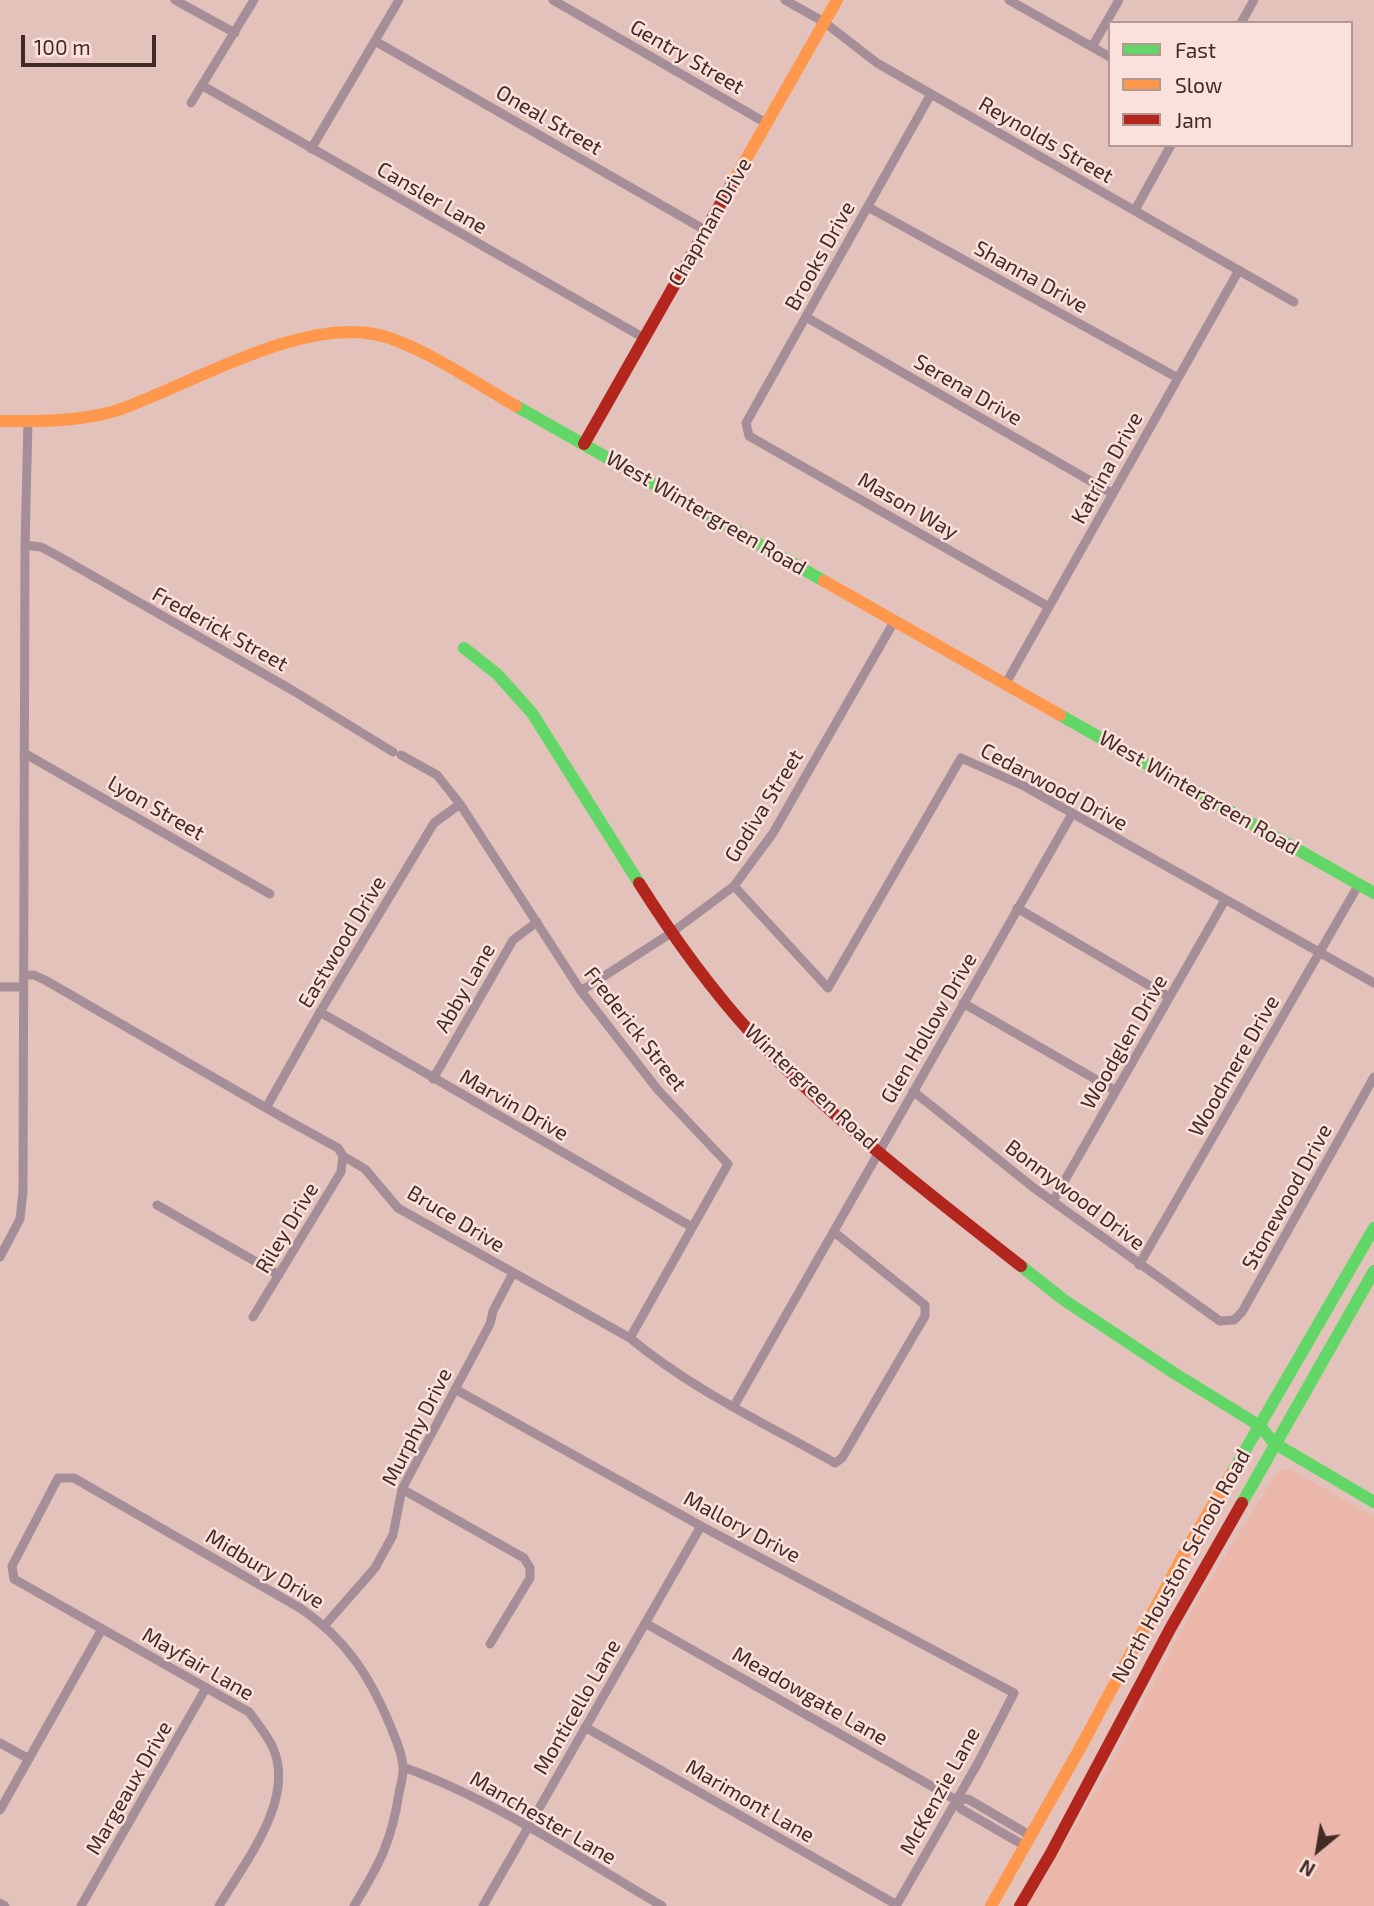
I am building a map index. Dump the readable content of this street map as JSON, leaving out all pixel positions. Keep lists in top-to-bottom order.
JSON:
{
  "streets": {
    "main road": [
      "Chapman Drive",
      "West Wintergreen Road",
      "Wintergreen Road",
      "North Houston School Road"
    ],
    "street": [
      "Gentry Street",
      "Oneal Street",
      "Reynolds Street",
      "Cansler Lane",
      "Brooks Drive",
      "Shanna Drive",
      "Serena Drive",
      "Katrina Drive",
      "Mason Way",
      "Frederick Street",
      "Cedarwood Drive",
      "Godiva Street",
      "Lyon Street",
      "Eastwood Drive",
      "Abby Lane",
      "Glen Hollow Drive",
      "Woodglen Drive",
      "Woodmere Drive",
      "Marvin Drive",
      "Bonnywood Drive",
      "Stonewood Drive",
      "Bruce Drive",
      "Riley Drive",
      "Murphy Drive",
      "Mallory Drive",
      "Midbury Drive",
      "Mayfair Lane",
      "Meadowgate Lane",
      "Monticello Lane",
      "Margeaux Drive",
      "McKenzie Lane",
      "Marimont Lane",
      "Manchester Lane"
    ]
  },
  "crossings": [
    ["Gentry Street", "Chapman Drive"],
    ["Oneal Street", "Chapman Drive"],
    ["Reynolds Street", "Chapman Drive"],
    ["Reynolds Street", "Brooks Drive"],
    ["Reynolds Street", "Katrina Drive"],
    ["Cansler Lane", "Chapman Drive"],
    ["Chapman Drive", "West Wintergreen Road"],
    ["Brooks Drive", "Shanna Drive"],
    ["Brooks Drive", "Serena Drive"],
    ["Brooks Drive", "Mason Way"],
    ["Shanna Drive", "Katrina Drive"],
    ["Serena Drive", "Katrina Drive"],
    ["Katrina Drive", "Mason Way"],
    ["Katrina Drive", "West Wintergreen Road"],
    ["West Wintergreen Road", "Godiva Street"],
    ["West Wintergreen Road", "Woodmere Drive"],
    ["Frederick Street", "Godiva Street"],
    ["Frederick Street", "Eastwood Drive"],
    ["Frederick Street", "Abby Lane"],
    ["Frederick Street", "Marvin Drive"],
    ["Frederick Street", "Bruce Drive"],
    ["Cedarwood Drive", "Godiva Street"],
    ["Cedarwood Drive", "Glen Hollow Drive"],
    ["Cedarwood Drive", "Woodglen Drive"],
    ["Cedarwood Drive", "Woodmere Drive"],
    ["Godiva Street", "Wintergreen Road"],
    ["Eastwood Drive", "Marvin Drive"],
    ["Eastwood Drive", "Bruce Drive"],
    ["Abby Lane", "Marvin Drive"],
    ["Glen Hollow Drive", "Wintergreen Road"],
    ["Glen Hollow Drive", "Bonnywood Drive"],
    ["Glen Hollow Drive", "Bruce Drive"],
    ["Woodglen Drive", "Bonnywood Drive"],
    ["Woodmere Drive", "Bonnywood Drive"],
    ["Wintergreen Road", "North Houston School Road"],
    ["Bonnywood Drive", "Stonewood Drive"],
    ["Bruce Drive", "Riley Drive"],
    ["Bruce Drive", "Murphy Drive"],
    ["Murphy Drive", "Mallory Drive"],
    ["Murphy Drive", "Midbury Drive"],
    ["Mallory Drive", "Monticello Lane"],
    ["Mallory Drive", "McKenzie Lane"],
    ["North Houston School Road", "Meadowgate Lane"],
    ["Midbury Drive", "Mayfair Lane"],
    ["Midbury Drive", "Manchester Lane"],
    ["Mayfair Lane", "Margeaux Drive"],
    ["Meadowgate Lane", "Monticello Lane"],
    ["Meadowgate Lane", "McKenzie Lane"],
    ["Monticello Lane", "Marimont Lane"],
    ["Monticello Lane", "Manchester Lane"],
    ["McKenzie Lane", "Marimont Lane"]
  ],
  "legend": ["Fast", "Slow", "Jam"],
  "scale_bar": "100 m",
  "north": "bottom left"
}
